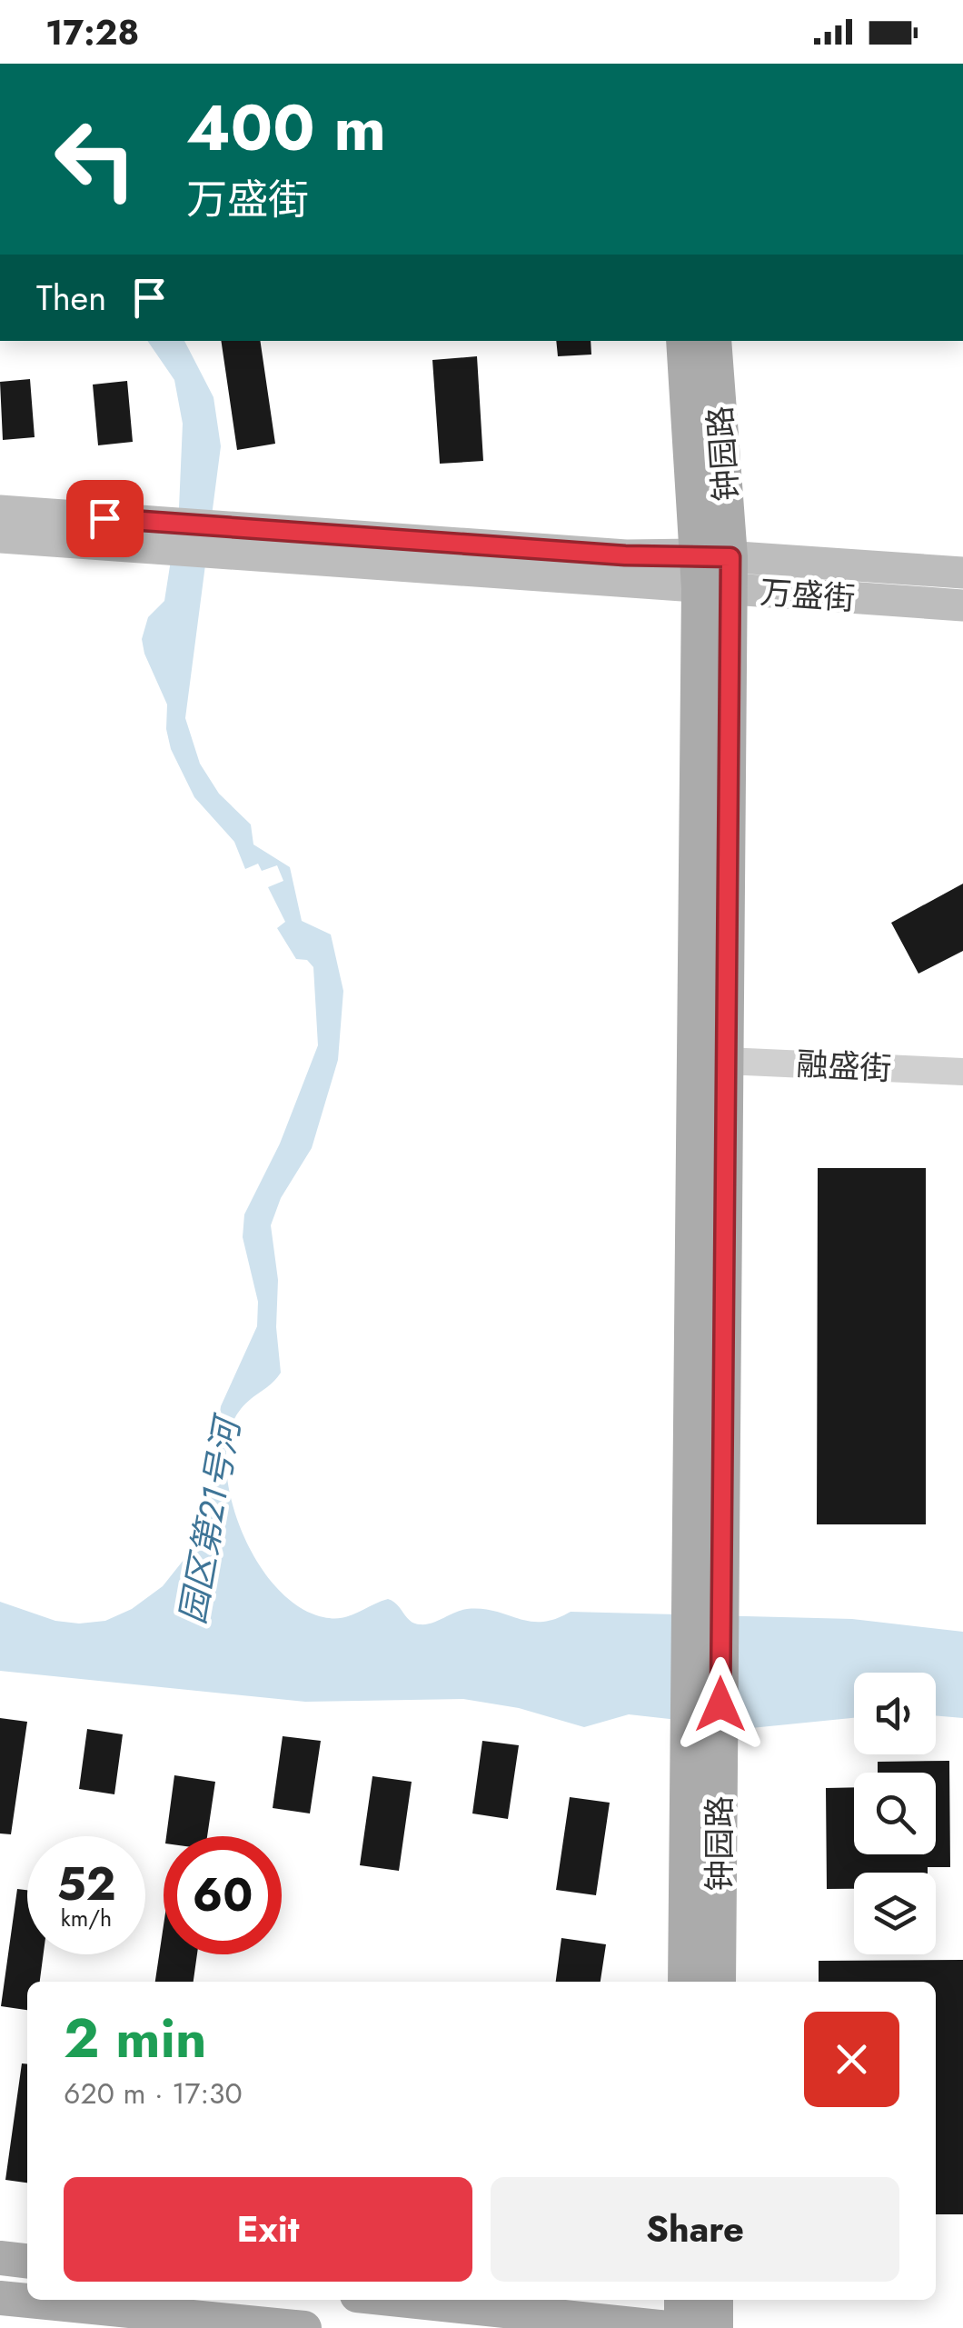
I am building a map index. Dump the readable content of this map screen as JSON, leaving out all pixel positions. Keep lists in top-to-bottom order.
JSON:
{
  "streets": {
    "main road": ["钟园路", "万盛街"],
    "street": ["融盛街"]
  },
  "crossings": [
    ["钟园路", "万盛街"],
    ["钟园路", "融盛街"]
  ],
  "water": ["园区第21号河"],
  "page": {
    "status": "17:28",
    "turn": ["400 m", "万盛街"],
    "then": "Then",
    "speed": "52 km/h",
    "limit": "60",
    "heading": ["2 min", "620 m · 17:30"],
    "buttons": ["Exit", "Share"]
  }
}
